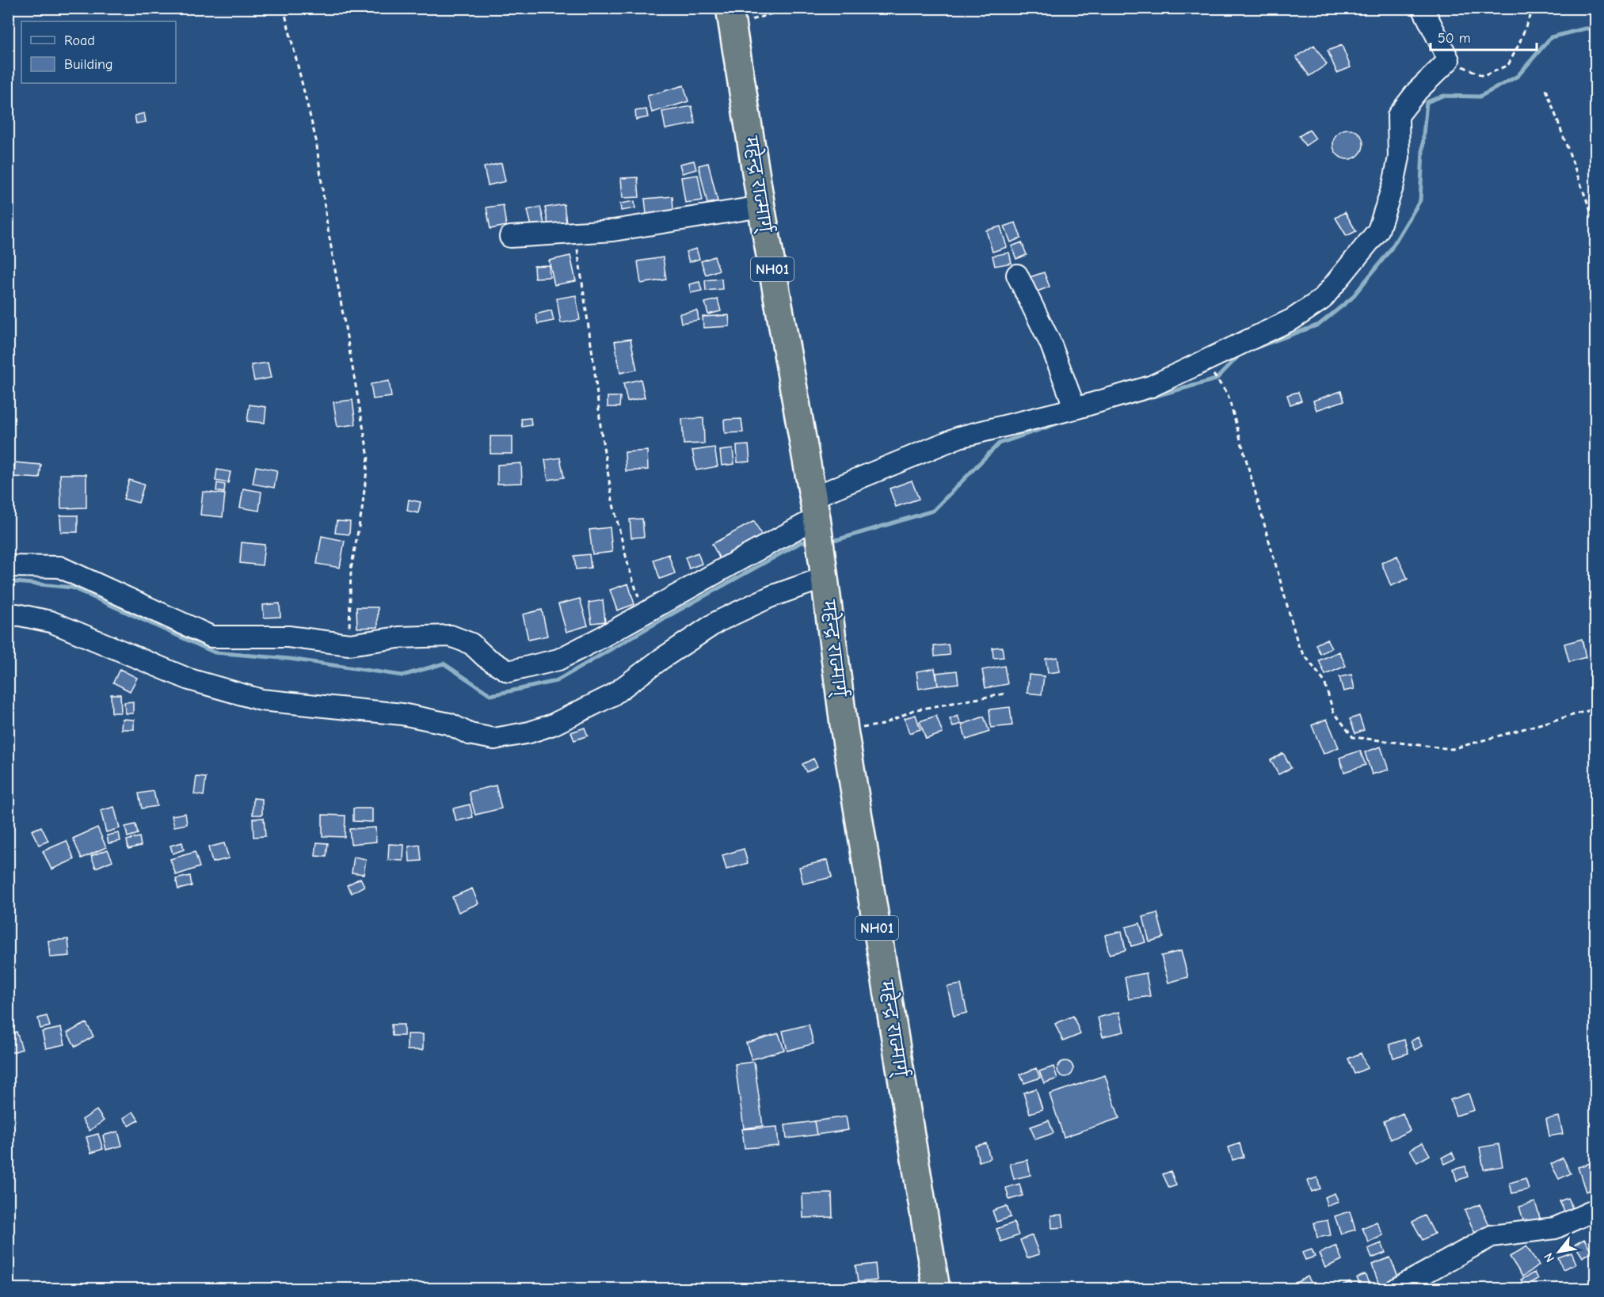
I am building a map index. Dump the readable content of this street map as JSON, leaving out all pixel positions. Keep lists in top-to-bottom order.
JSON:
{
  "streets": {
    "highway": ["महेन्द्र राज्मार्ग्", "NH01"]
  },
  "legend": ["Road", "Building"],
  "scale_bar": "50 m",
  "north": "bottom left"
}
